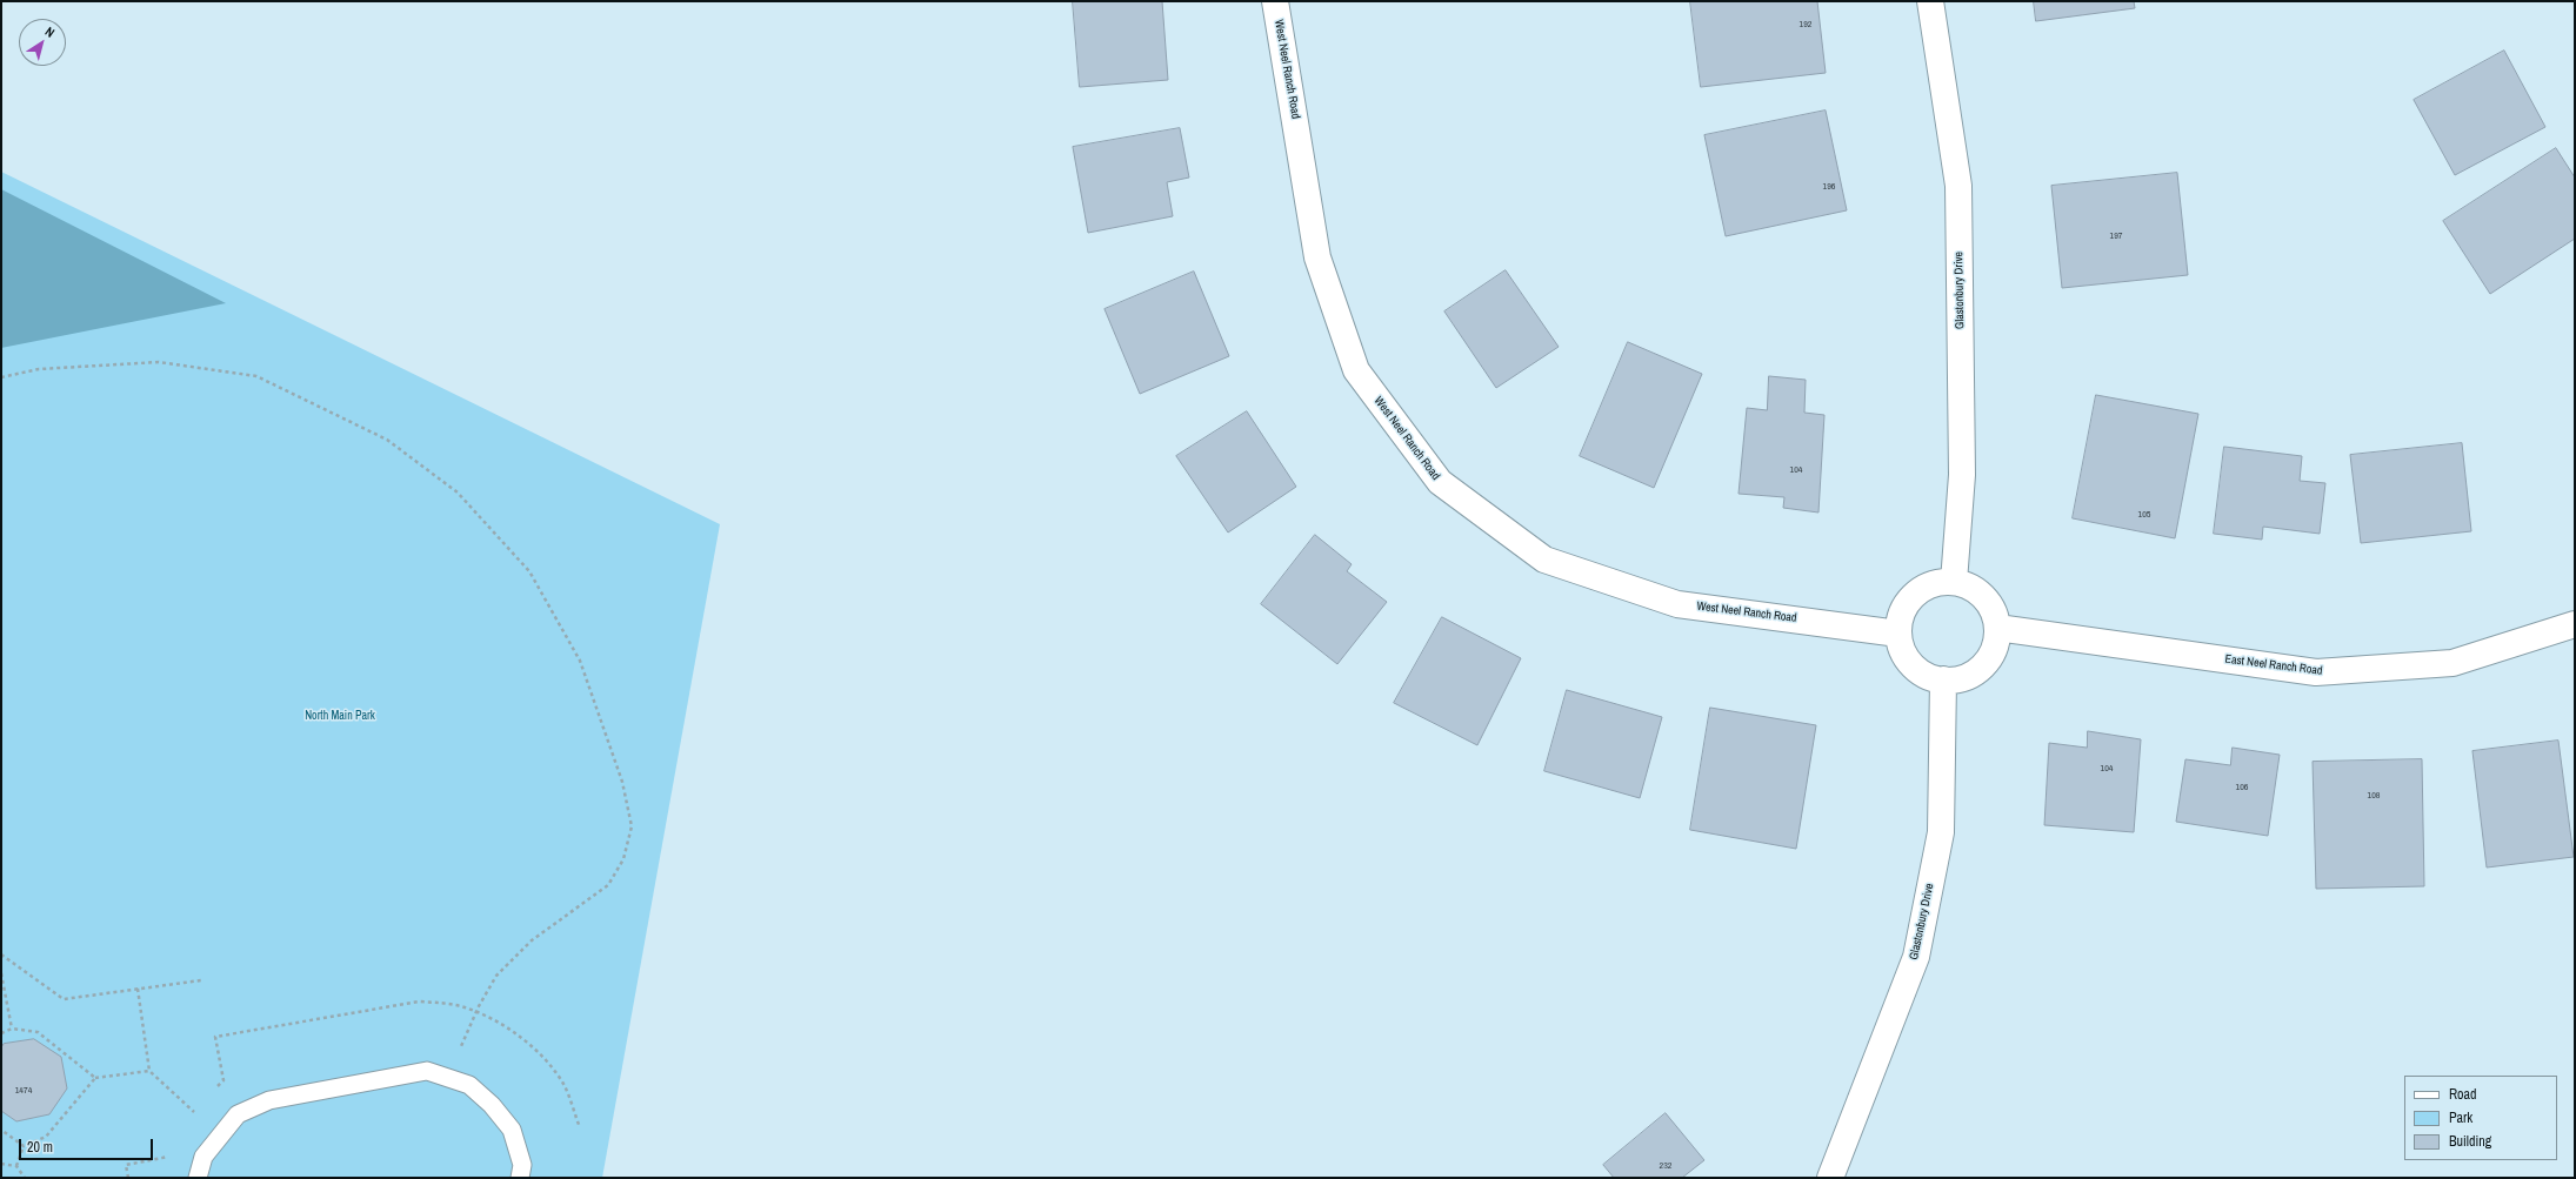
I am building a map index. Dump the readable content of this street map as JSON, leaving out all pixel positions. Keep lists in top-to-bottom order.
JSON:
{
  "streets": {
    "street": ["West Neel Ranch Road", "Glastonbury Drive", "East Neel Ranch Road"]
  },
  "crossings": [
    ["West Neel Ranch Road", "Glastonbury Drive"],
    ["West Neel Ranch Road", "East Neel Ranch Road"],
    ["Glastonbury Drive", "East Neel Ranch Road"]
  ],
  "parks": ["North Main Park"],
  "house_numbers": [
    "192",
    "196",
    "197",
    "104",
    "105",
    "104",
    "106",
    "108",
    "1474",
    "232"
  ],
  "legend": ["Road", "Park", "Building"],
  "scale_bar": "20 m",
  "north": "top right"
}
